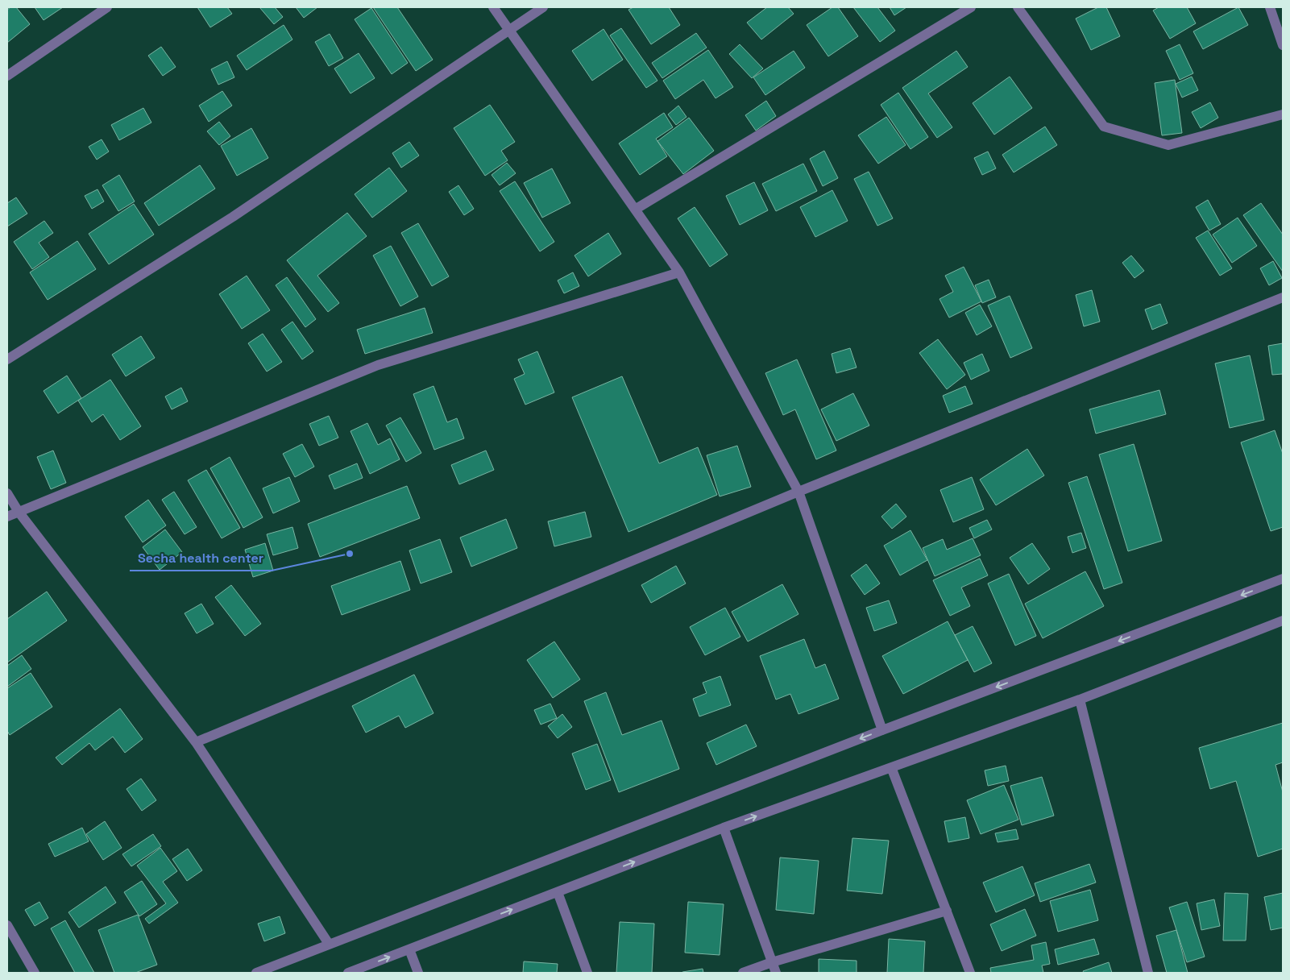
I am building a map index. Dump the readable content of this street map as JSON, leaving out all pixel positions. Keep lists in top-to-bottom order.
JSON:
{
  "places": ["Secha health center"]
}
